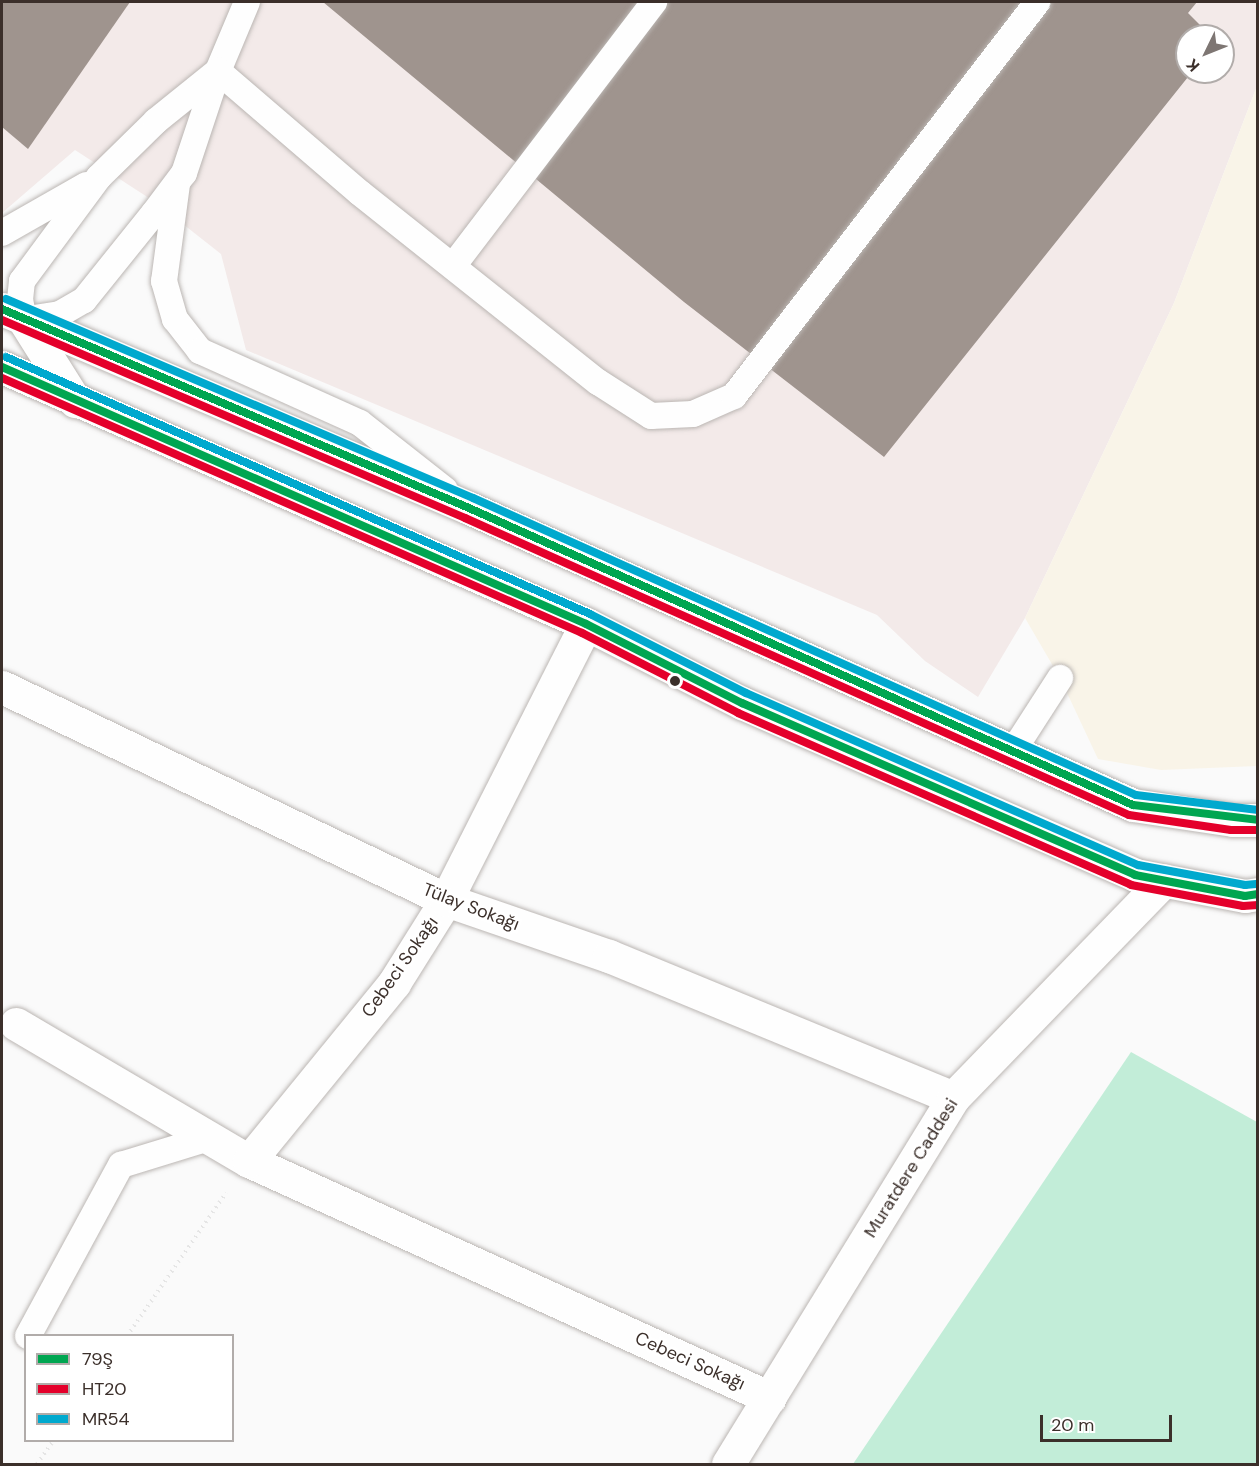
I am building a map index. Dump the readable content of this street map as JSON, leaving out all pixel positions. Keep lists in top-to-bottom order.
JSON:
{
  "streets": {
    "street": ["Tülay Sokağı", "Cebeci Sokağı", "Muratdere Caddesi"]
  },
  "crossings": [
    ["Tülay Sokağı", "Cebeci Sokağı"],
    ["Tülay Sokağı", "Muratdere Caddesi"],
    ["Cebeci Sokağı", "Muratdere Caddesi"]
  ],
  "lines": ["transit line MR54", "transit line 79Ş", "transit line HT20"],
  "legend": ["79Ş", "HT20", "MR54"],
  "scale_bar": "20 m",
  "north": "bottom left"
}
